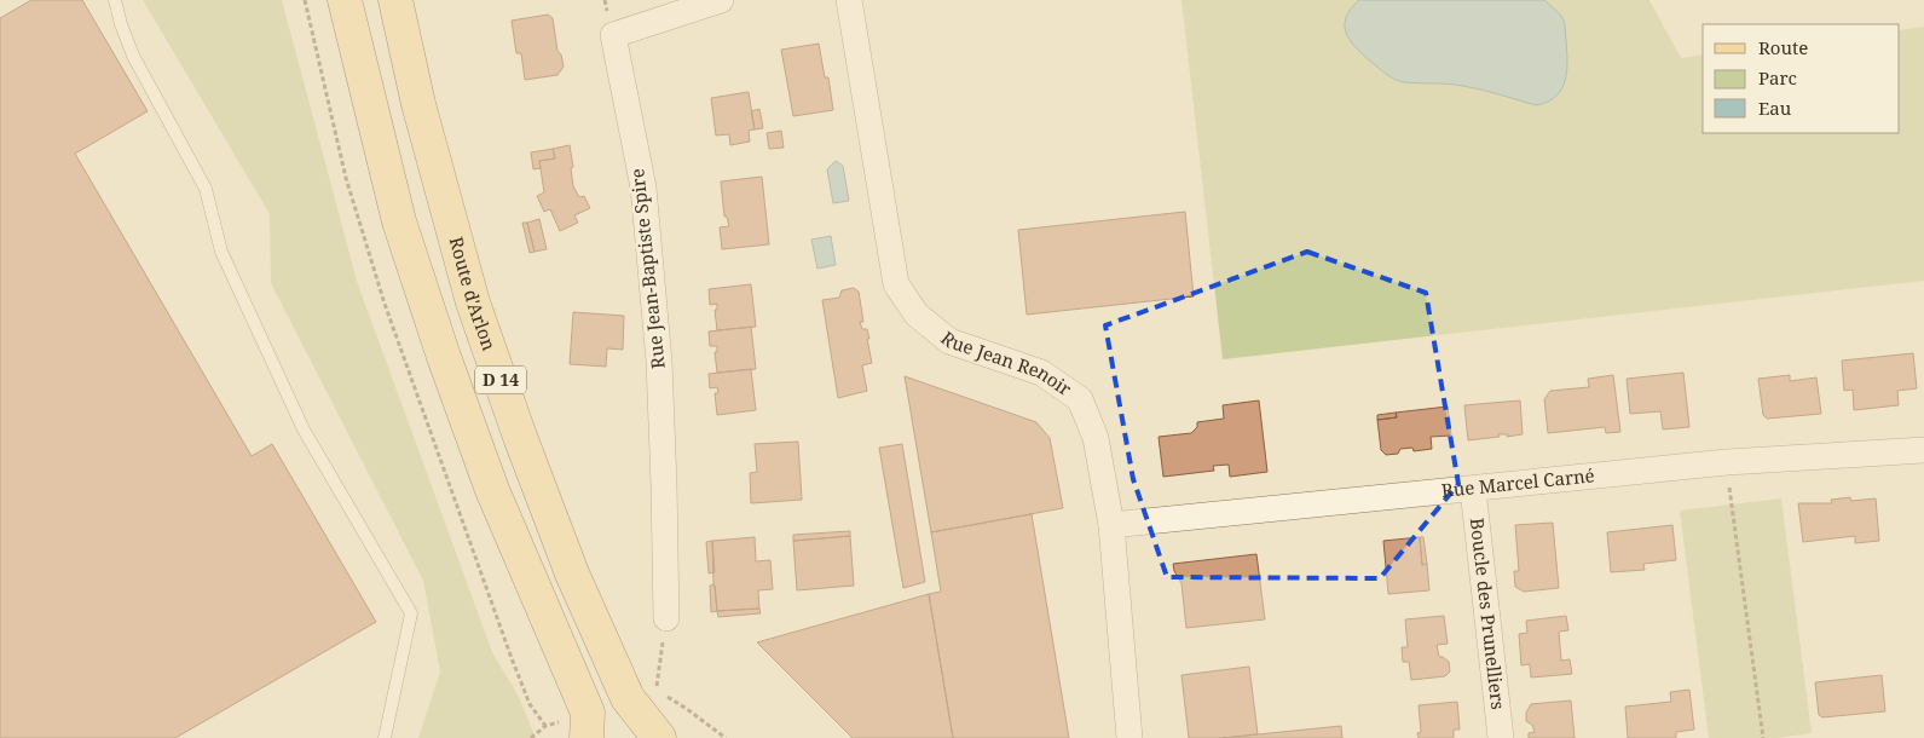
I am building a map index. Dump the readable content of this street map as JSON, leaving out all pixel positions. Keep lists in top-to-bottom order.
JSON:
{
  "streets": {
    "main road": ["Route d'Arlon", "D 14"],
    "street": [
      "Rue Jean-Baptiste Spire",
      "Rue Jean Renoir",
      "Rue Marcel Carné",
      "Boucle des Prunelliers"
    ]
  },
  "crossings": [
    ["Rue Jean Renoir", "Rue Marcel Carné"],
    ["Rue Marcel Carné", "Boucle des Prunelliers"]
  ],
  "legend": ["Route", "Parc", "Eau"]
}
